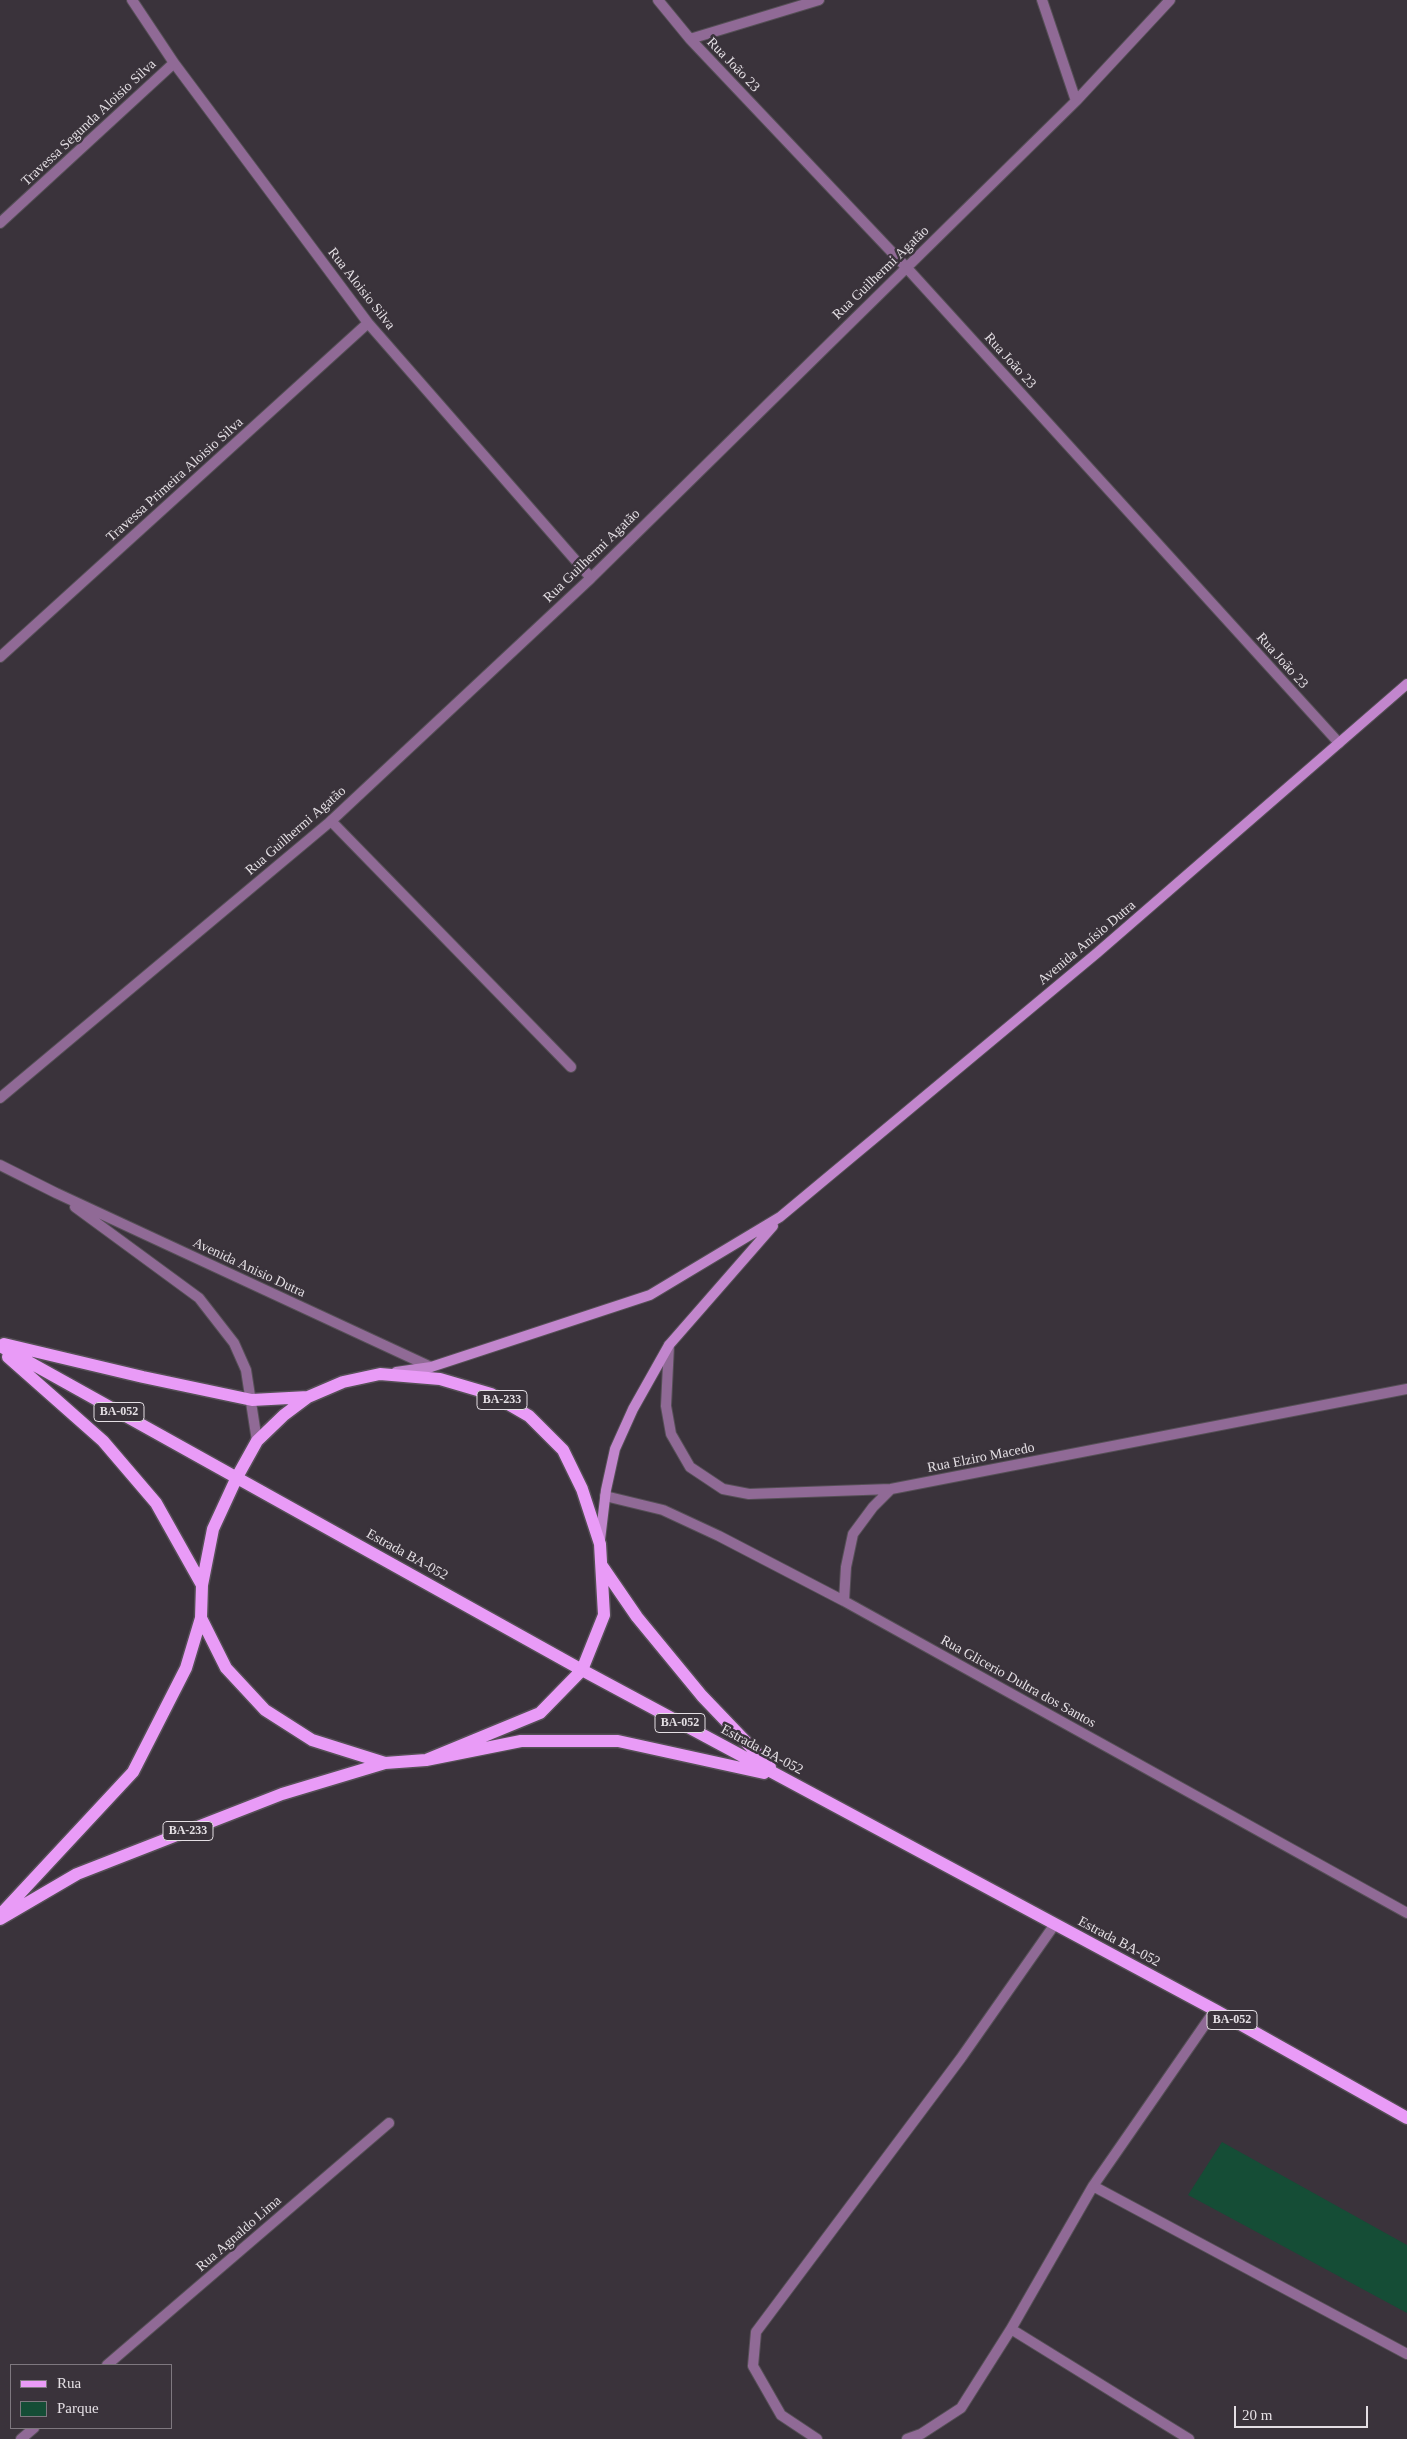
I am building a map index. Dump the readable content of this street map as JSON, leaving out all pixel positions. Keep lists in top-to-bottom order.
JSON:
{
  "streets": {
    "main road": [
      "Avenida Anísio Dutra",
      "BA-233",
      "BA-052",
      "Estrada BA-052"
    ],
    "street": [
      "Rua João 23",
      "Travessa Segunda Aloisio Silva",
      "Rua Guilhermi Agatão",
      "Rua Aloisio Silva",
      "Travessa Primeira Aloisio Silva",
      "Avenida Anisio Dutra",
      "Rua Elziro Macedo",
      "Rua Glicerio Dultra dos Santos",
      "Rua Agnaldo Lima"
    ]
  },
  "crossings": [
    ["Rua João 23", "Rua Guilhermi Agatão"],
    ["Rua João 23", "Avenida Anísio Dutra"],
    ["Travessa Segunda Aloisio Silva", "Rua Aloisio Silva"],
    ["Rua Guilhermi Agatão", "Rua Aloisio Silva"],
    ["Rua Aloisio Silva", "Travessa Primeira Aloisio Silva"],
    ["Avenida Anisio Dutra", "BA-233"],
    ["BA-233", "Estrada BA-052"]
  ],
  "legend": ["Rua", "Parque"],
  "scale_bar": "20 m"
}
